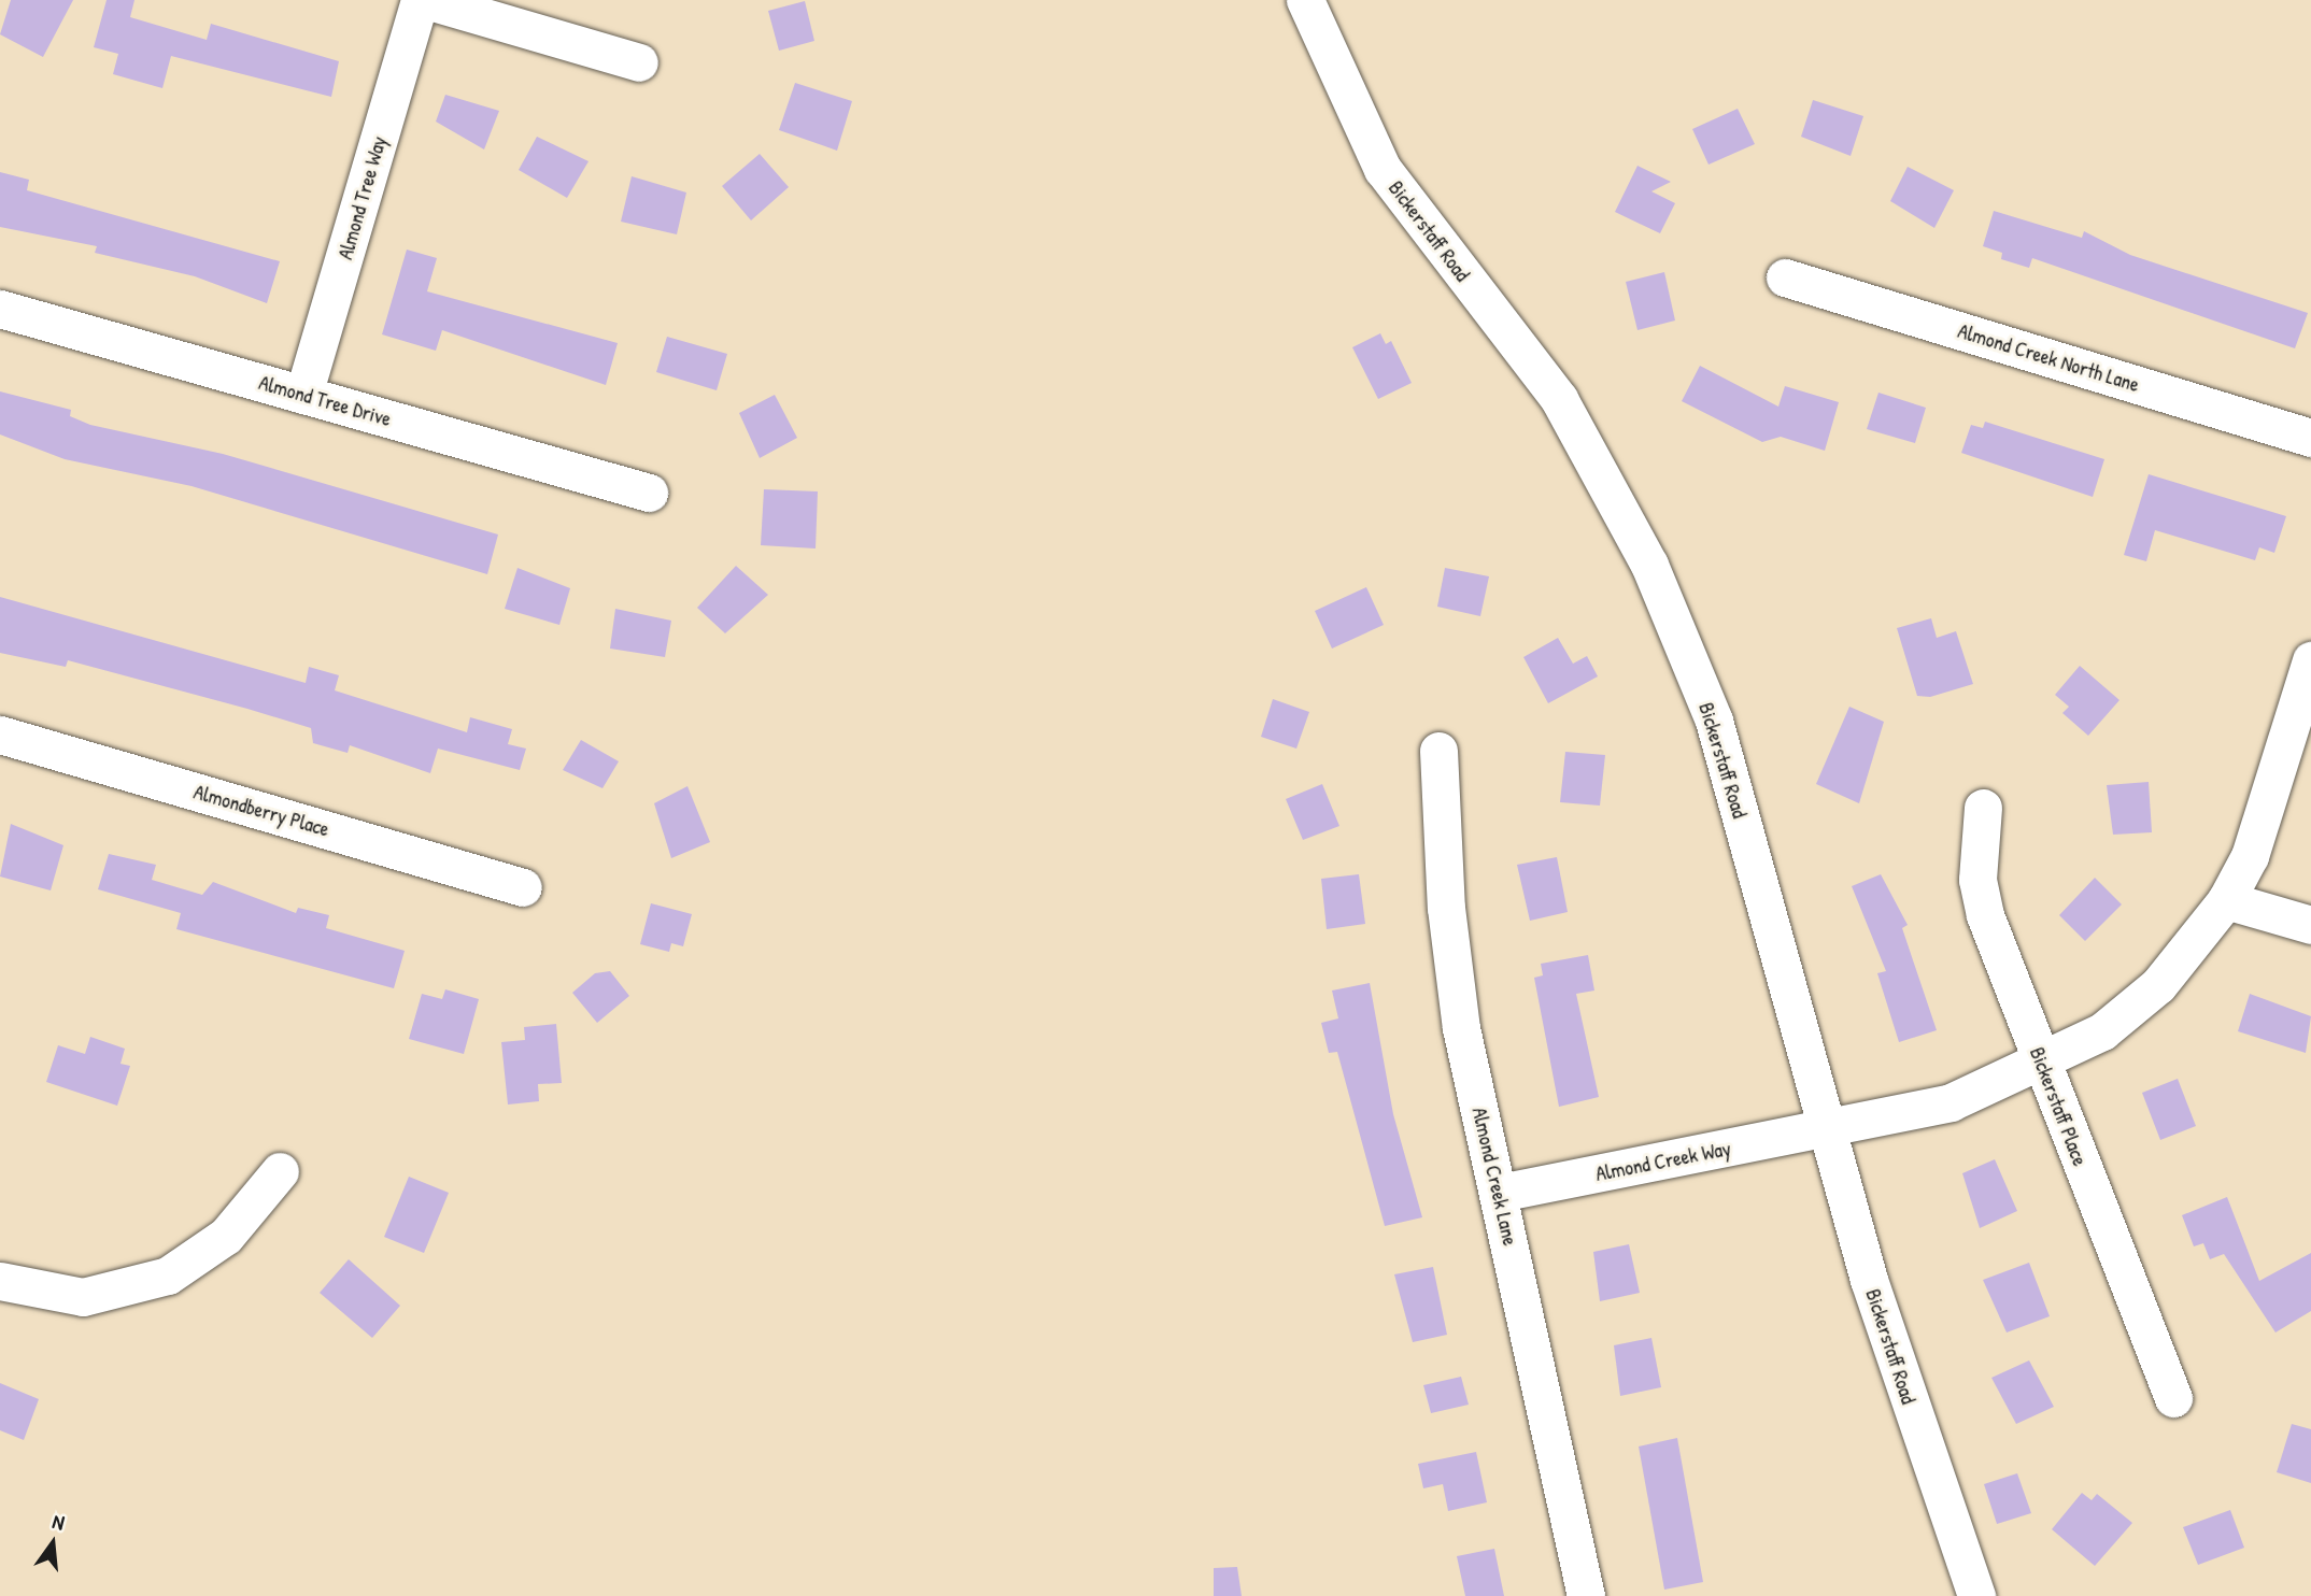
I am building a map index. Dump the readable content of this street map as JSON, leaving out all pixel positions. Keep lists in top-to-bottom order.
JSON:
{
  "streets": {
    "street": [
      "Almond Tree Way",
      "Bickerstaff Road",
      "Almond Creek North Lane",
      "Almond Tree Drive",
      "Almondberry Place",
      "Bickerstaff Place",
      "Almond Creek Way",
      "Almond Creek Lane"
    ]
  },
  "crossings": [
    ["Almond Tree Way", "Almond Tree Drive"],
    ["Bickerstaff Road", "Almond Creek Way"],
    ["Bickerstaff Place", "Almond Creek Way"],
    ["Almond Creek Way", "Almond Creek Lane"]
  ],
  "north": "top"
}
